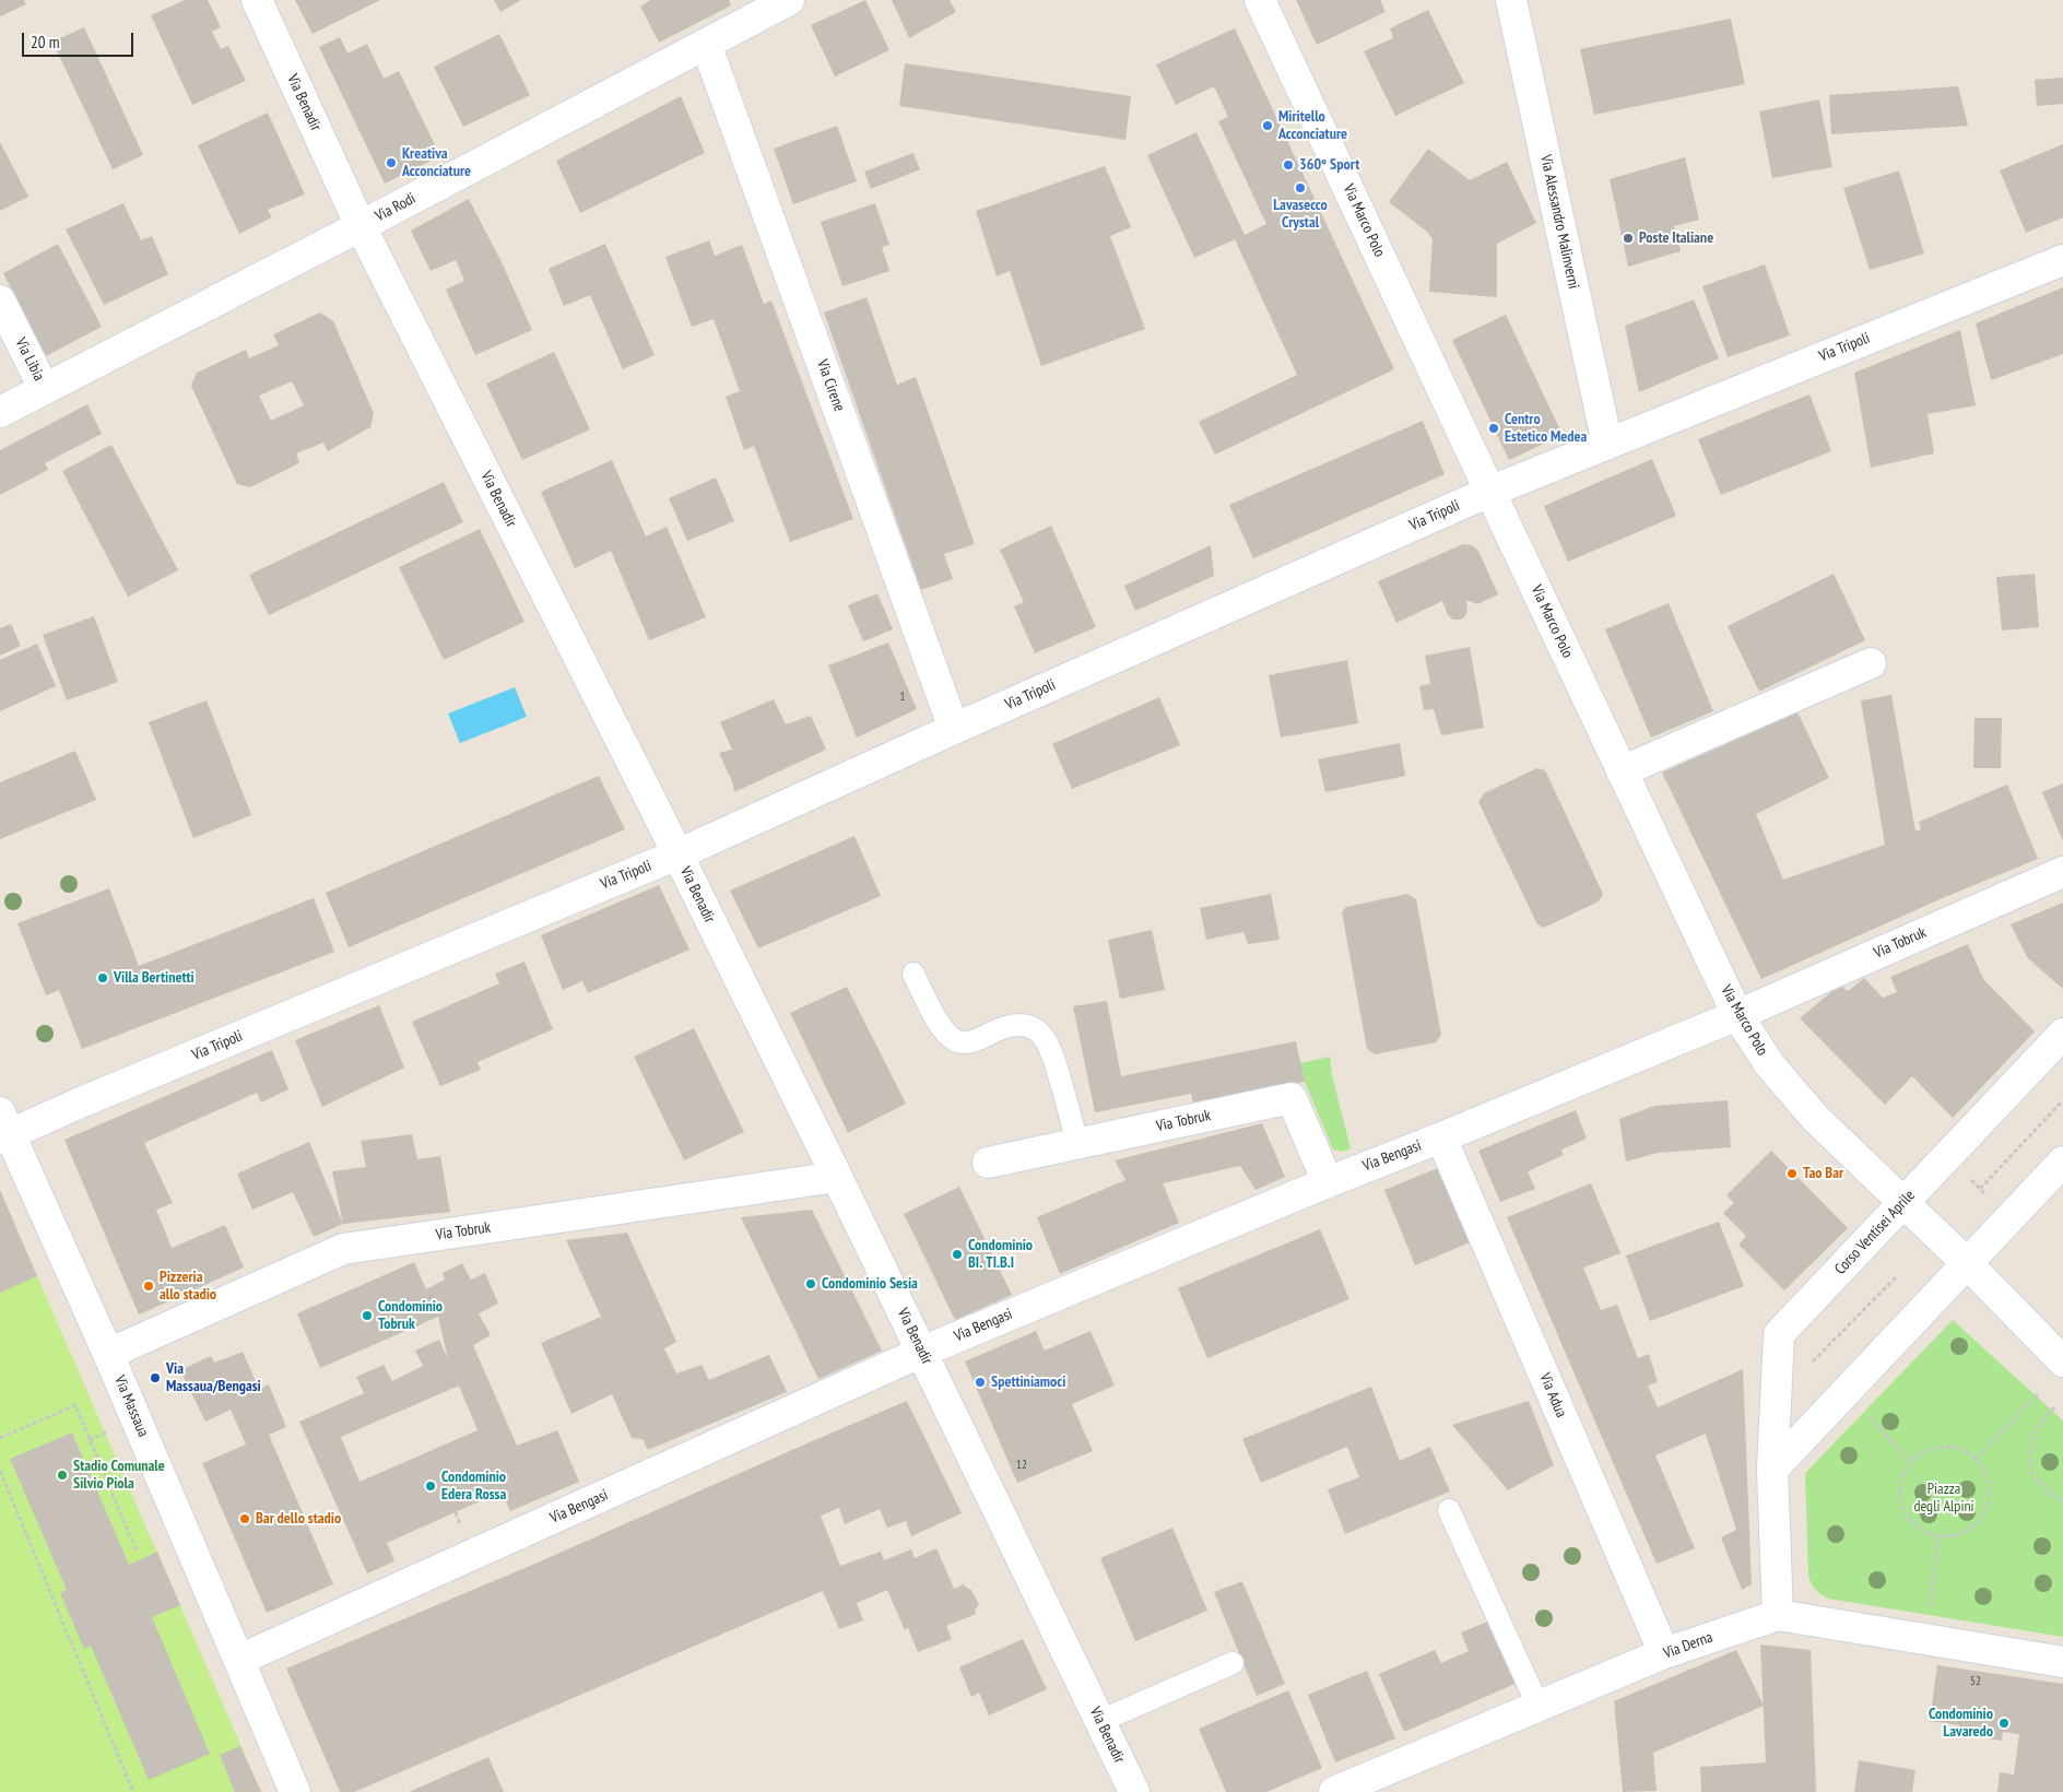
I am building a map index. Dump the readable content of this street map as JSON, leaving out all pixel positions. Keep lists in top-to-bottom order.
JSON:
{
  "streets": {
    "street": [
      "Via Benadir",
      "Via Rodi",
      "Via Marco Polo",
      "Via Alessandro Malinverni",
      "Via Tripoli",
      "Via Libia",
      "Via Cirene",
      "Via Tobruk",
      "Via Bengasi",
      "Corso Ventisei Aprile",
      "Via Adua",
      "Via Massaua",
      "Via Derna"
    ]
  },
  "crossings": [
    ["Via Benadir", "Via Rodi"],
    ["Via Benadir", "Via Tripoli"],
    ["Via Benadir", "Via Tobruk"],
    ["Via Benadir", "Via Bengasi"],
    ["Via Rodi", "Via Libia"],
    ["Via Rodi", "Via Cirene"],
    ["Via Marco Polo", "Via Tripoli"],
    ["Via Marco Polo", "Via Tobruk"],
    ["Via Marco Polo", "Via Bengasi"],
    ["Via Marco Polo", "Corso Ventisei Aprile"],
    ["Via Alessandro Malinverni", "Via Tripoli"],
    ["Via Tripoli", "Via Cirene"],
    ["Via Tripoli", "Via Massaua"],
    ["Via Tobruk", "Via Bengasi"],
    ["Via Tobruk", "Via Massaua"],
    ["Via Bengasi", "Via Adua"],
    ["Via Bengasi", "Via Massaua"],
    ["Corso Ventisei Aprile", "Via Derna"],
    ["Via Adua", "Via Derna"]
  ],
  "parks": ["Piazza degli Alpini"],
  "places": [
    "Miritello Acconciature",
    "Kreativa Acconciature",
    "360° Sport",
    "Lavasecco Crystal",
    "Poste Italiane",
    "Centro Estetico Medea",
    "Villa Bertinetti",
    "Tao Bar",
    "Condominio BI. TI.B.I",
    "Condominio Sesia",
    "Pizzeria allo stadio",
    "Condominio Tobruk",
    "Via Massaua/Bengasi",
    "Spettiniamoci",
    "Stadio Comunale Silvio Piola",
    "Condominio Edera Rossa",
    "Bar dello stadio",
    "Condominio Lavaredo"
  ],
  "house_numbers": ["1", "12", "52"],
  "scale_bar": "20 m"
}
